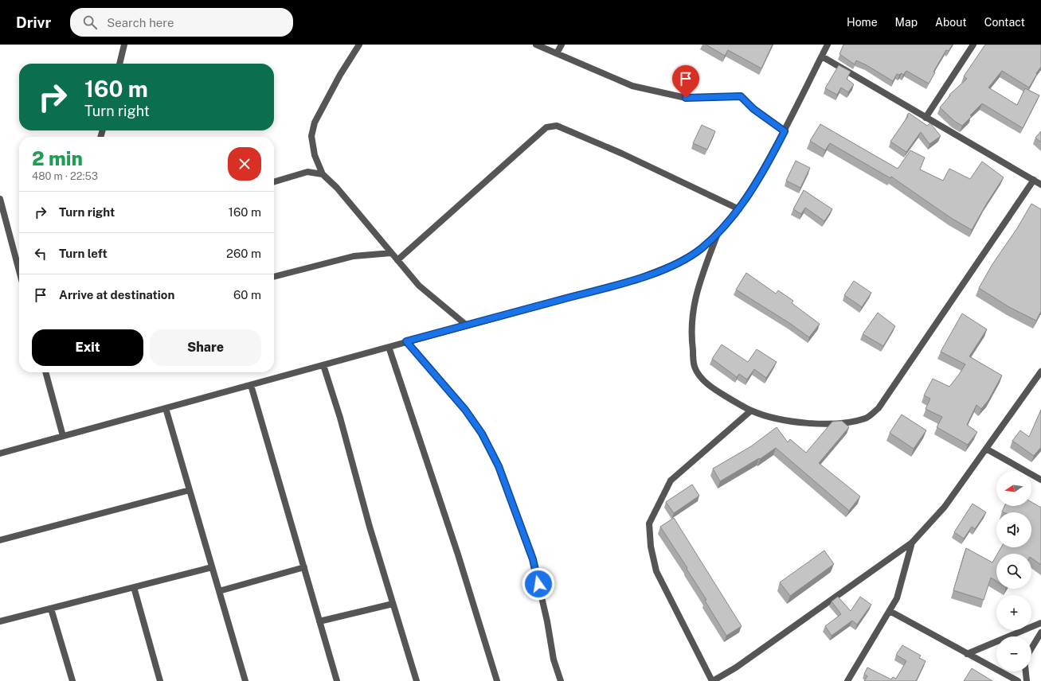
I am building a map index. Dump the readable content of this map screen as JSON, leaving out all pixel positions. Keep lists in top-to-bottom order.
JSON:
{
  "north": "left",
  "page": {
    "header": "Drivr",
    "search": "Search here",
    "nav": [
      "Home",
      "Map",
      "About",
      "Contact"
    ],
    "turn": ["160 m", "Turn right"],
    "heading": ["2 min", "480 m · 22:53"],
    "list": [
      {
        "name": "Turn right",
        "value": "160 m"
      },
      {
        "name": "Turn left",
        "value": "260 m"
      },
      {
        "name": "Arrive at destination",
        "value": "60 m"
      }
    ],
    "buttons": ["Exit", "Share"],
    "map_buttons": ["+", "−"]
  }
}
